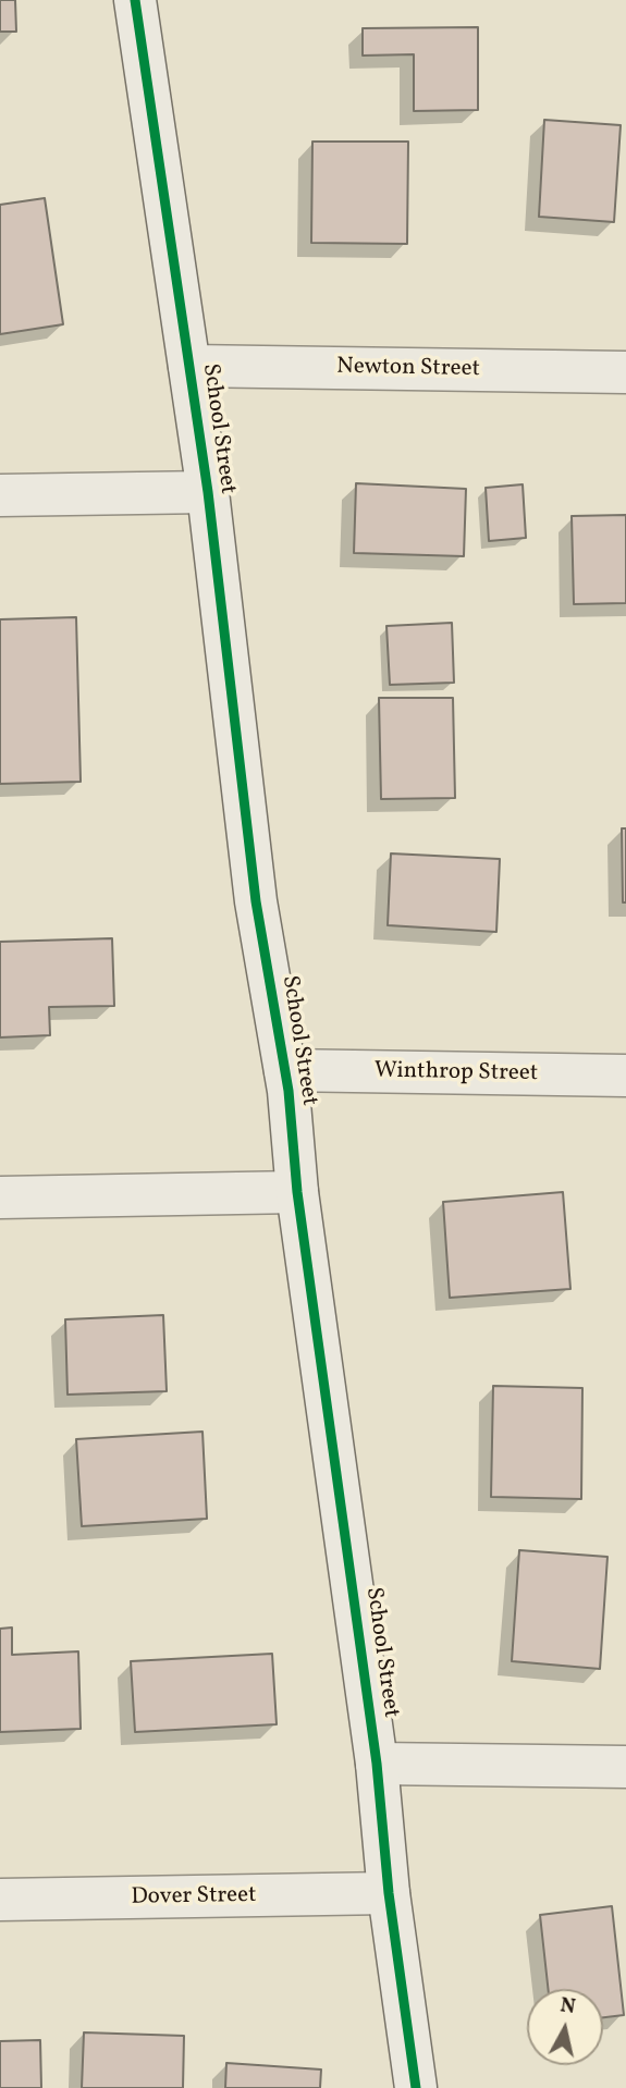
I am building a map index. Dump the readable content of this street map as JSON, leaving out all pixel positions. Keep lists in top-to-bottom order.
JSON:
{
  "streets": {
    "street": [
      "Newton Street",
      "School Street",
      "Winthrop Street",
      "Dover Street"
    ]
  },
  "crossings": [
    ["Newton Street", "School Street"],
    ["School Street", "Winthrop Street"],
    ["School Street", "Dover Street"]
  ],
  "north": "top"
}
